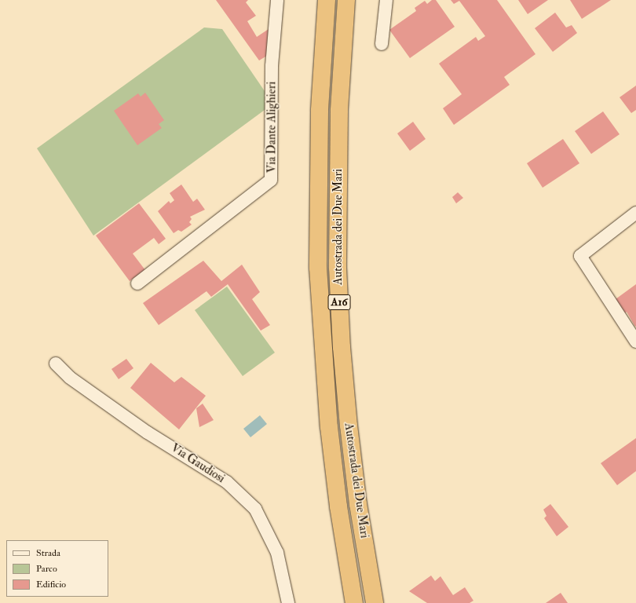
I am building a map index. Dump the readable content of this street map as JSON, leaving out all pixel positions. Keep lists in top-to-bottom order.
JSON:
{
  "streets": {
    "highway": ["Autostrada dei Due Mari", "A16"],
    "street": ["Via Dante Alighieri", "Via Gaudiosi"]
  },
  "legend": ["Strada", "Parco", "Edificio"]
}
